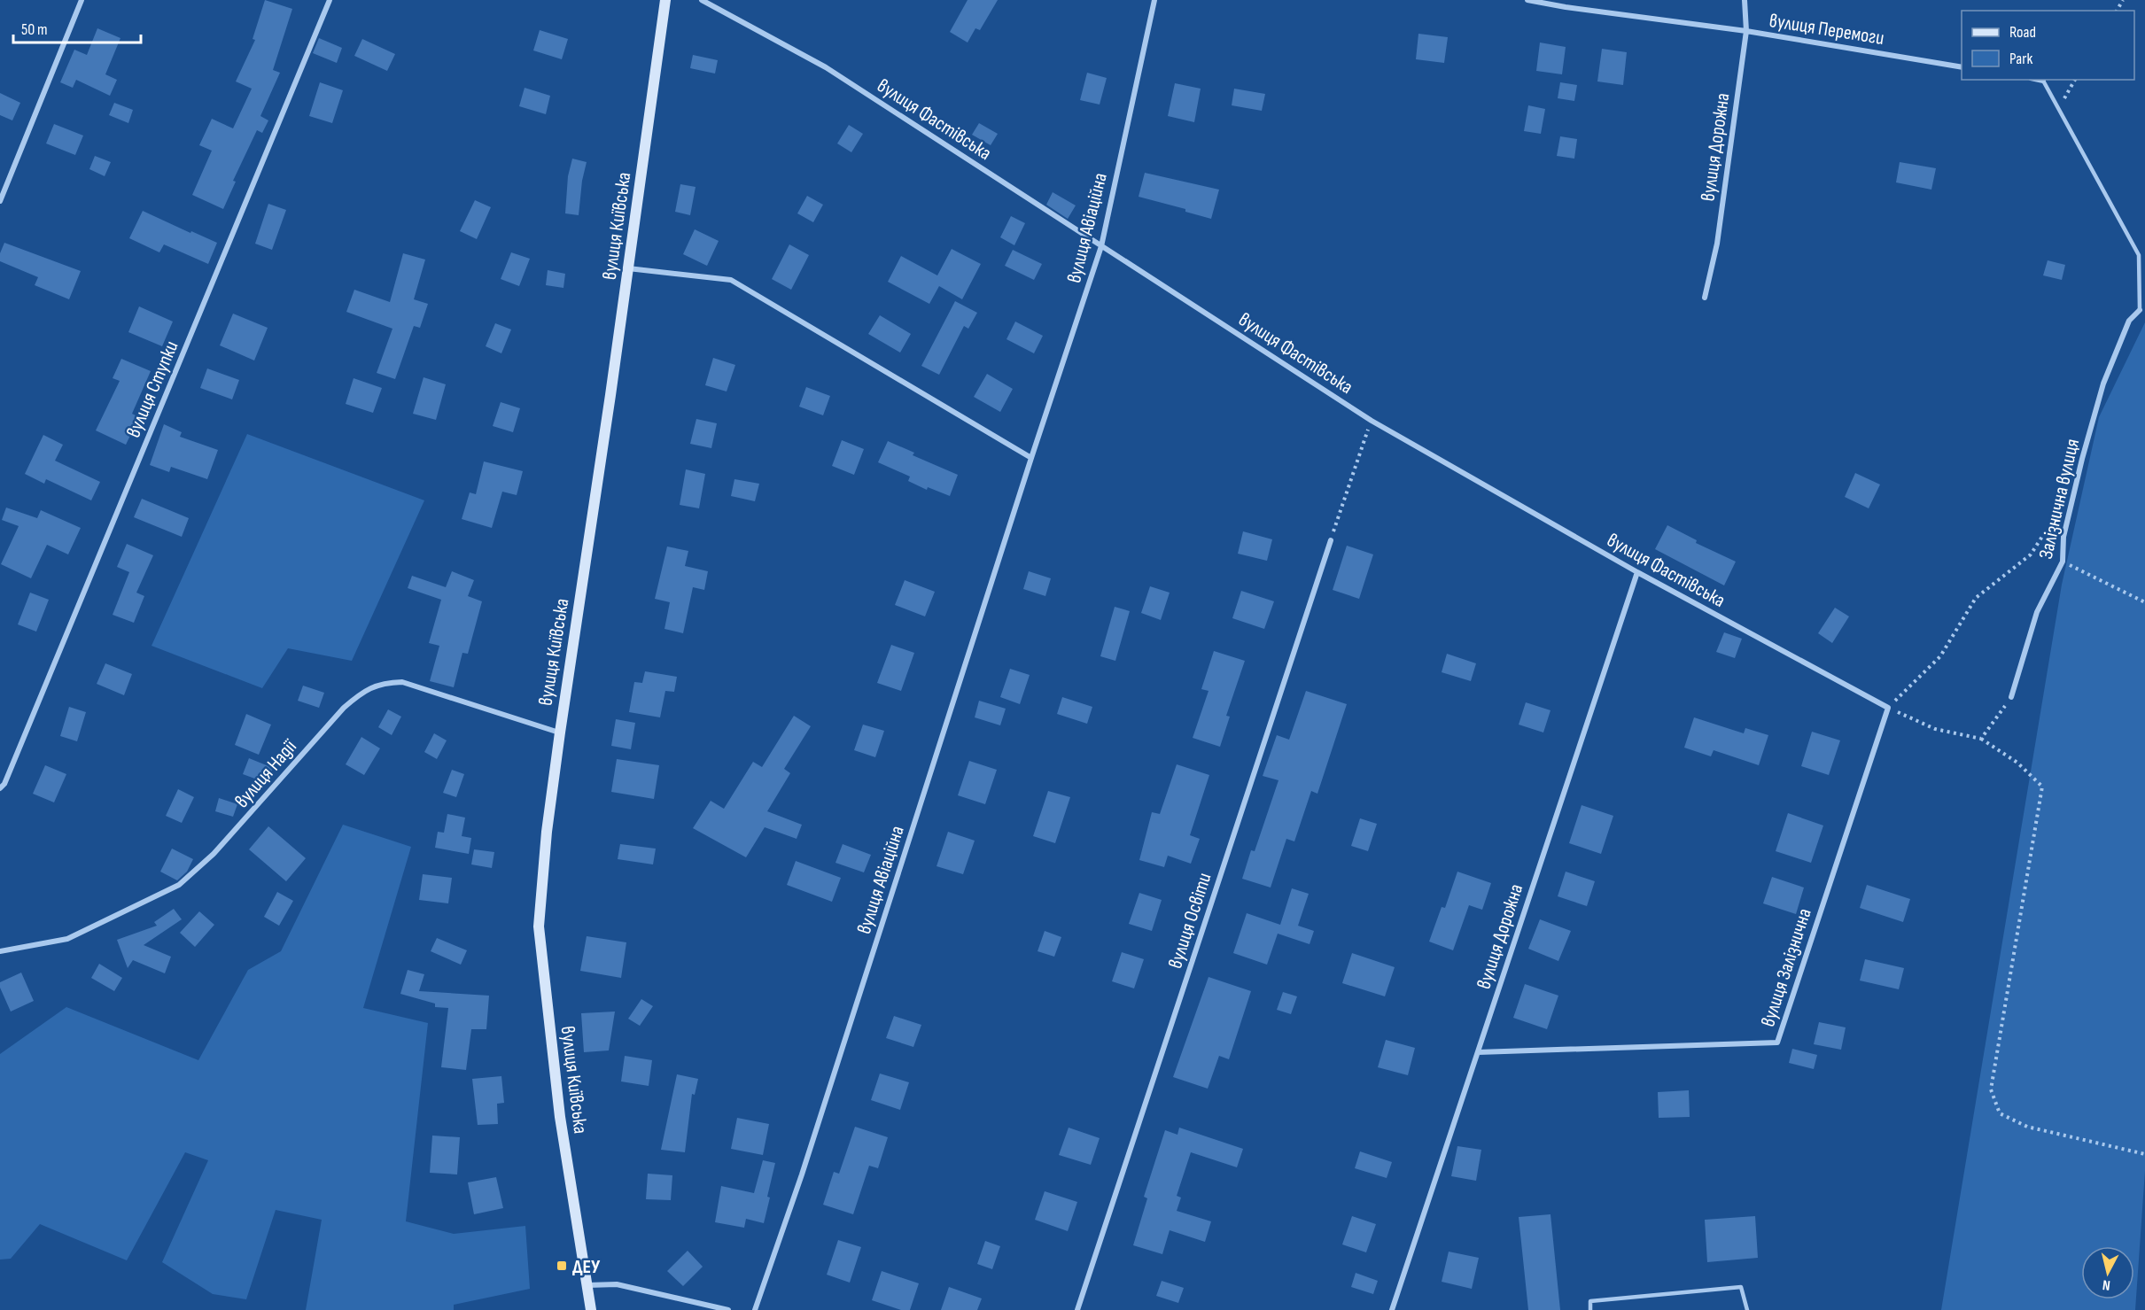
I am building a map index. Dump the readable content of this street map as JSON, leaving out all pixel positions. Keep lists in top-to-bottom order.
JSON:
{
  "streets": {
    "street": [
      "вулиця Перемоги",
      "вулиця Фастівська",
      "вулиця Дорожна",
      "вулиця Київська",
      "вулиця Авіаційна",
      "вулиця Ступки",
      "Залізнична вулиця",
      "вулиця Надії",
      "вулиця Освіти",
      "вулиця Залізнична"
    ]
  },
  "crossings": [
    ["вулиця Перемоги", "вулиця Дорожна"],
    ["вулиця Фастівська", "вулиця Дорожна"],
    ["вулиця Фастівська", "вулиця Авіаційна"],
    ["вулиця Фастівська", "вулиця Залізнична"],
    ["вулиця Дорожна", "вулиця Залізнична"],
    ["вулиця Київська", "вулиця Надії"]
  ],
  "places": {
    "transit": ["ДЕУ"]
  },
  "legend": ["Road", "Park"],
  "scale_bar": "50 m",
  "north": "bottom"
}
